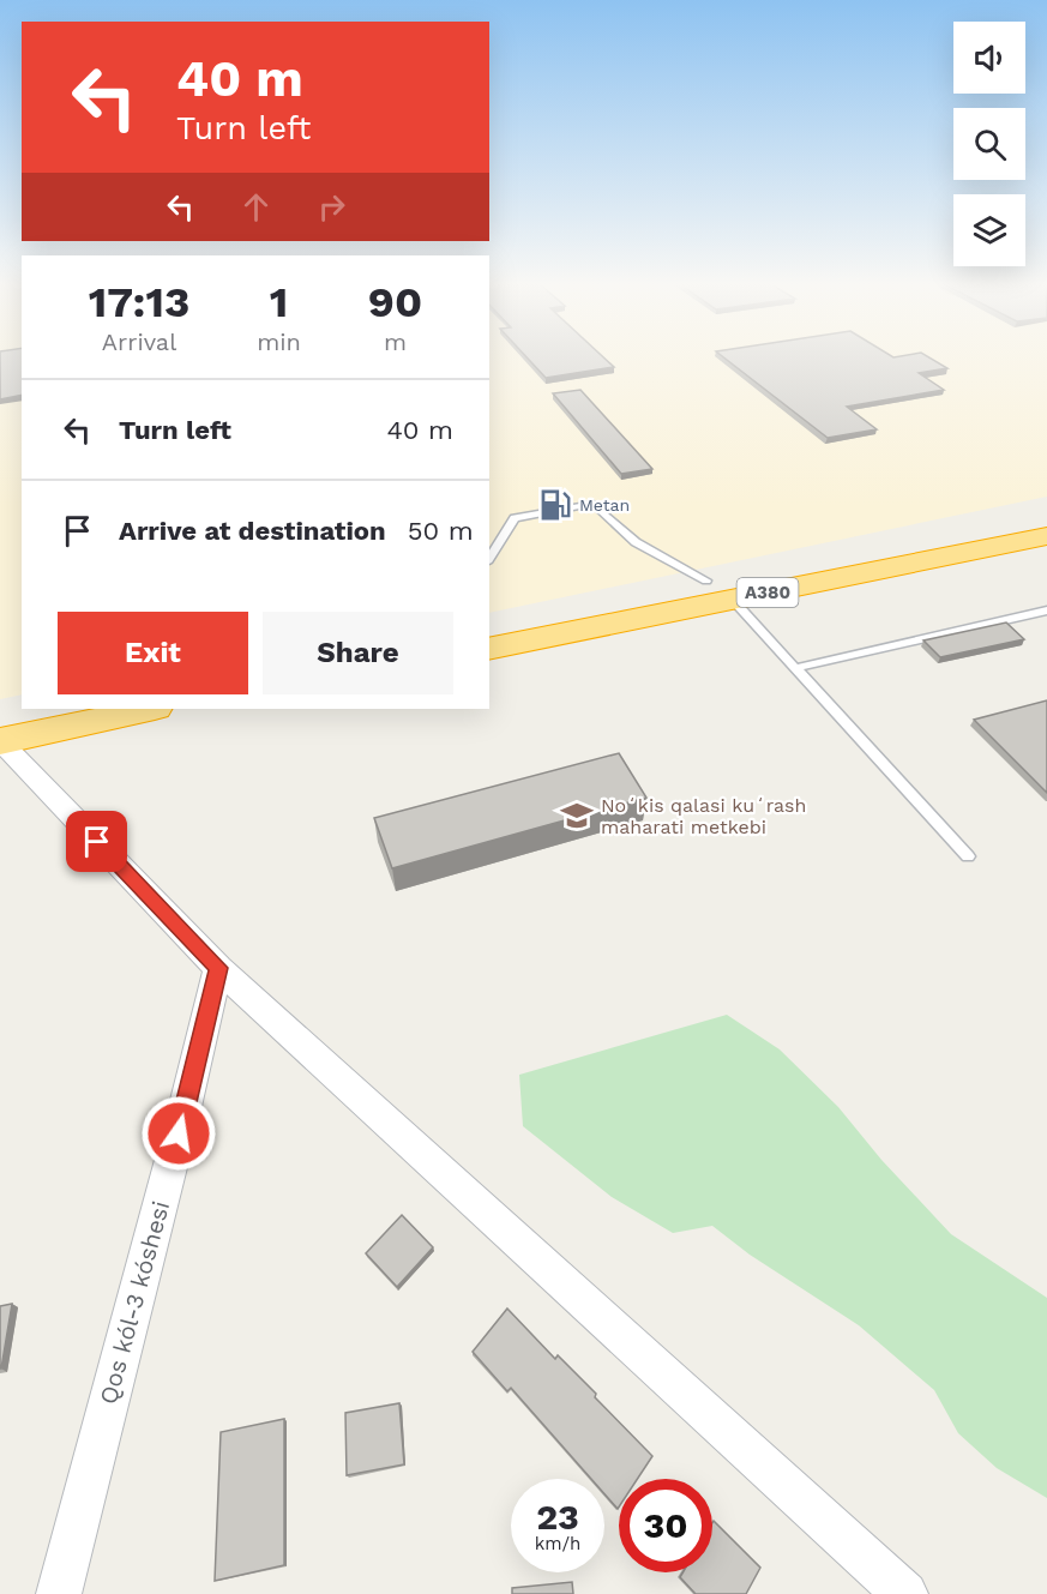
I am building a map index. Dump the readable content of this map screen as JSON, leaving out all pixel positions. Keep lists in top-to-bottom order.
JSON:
{
  "streets": {
    "highway": ["A380"],
    "street": ["Qos kól-3 kóshesi"]
  },
  "places": {
    "fuel station": ["Metan"],
    "school or university": ["Noʻkis qalasi kuʻrash maharati metkebi"]
  },
  "page": {
    "turn": ["40 m", "Turn left"],
    "eta": [
      "17:13",
      "Arrival",
      "1",
      "min",
      "90",
      "m"
    ],
    "list": [
      {
        "name": "Turn left",
        "value": "40 m"
      },
      {
        "name": "Arrive at destination",
        "value": "50 m"
      }
    ],
    "buttons": ["Exit", "Share"],
    "speed": "23 km/h",
    "limit": "30"
  }
}
